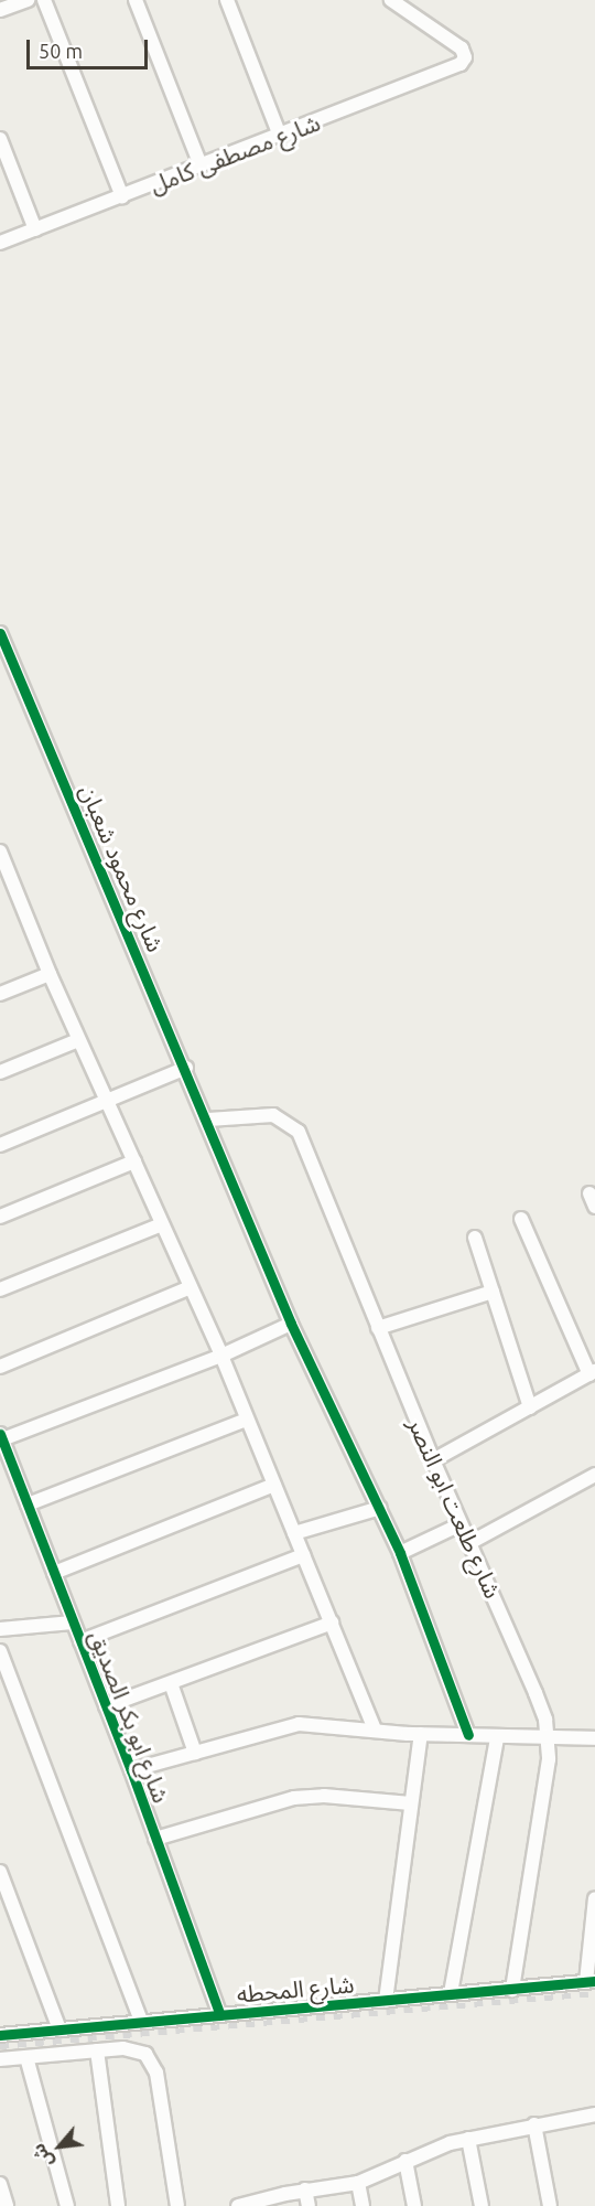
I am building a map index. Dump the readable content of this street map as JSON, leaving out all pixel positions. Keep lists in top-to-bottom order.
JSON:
{
  "streets": {
    "street": [
      "شارع مصطفى كامل",
      "شارع محمود شعبان",
      "شارع طلعت ابو النصر",
      "شارع ابو بكر الصديق",
      "شارع المحطه"
    ]
  },
  "crossings": [
    ["شارع محمود شعبان", "شارع طلعت ابو النصر"],
    ["شارع طلعت ابو النصر", "شارع المحطه"],
    ["شارع ابو بكر الصديق", "شارع المحطه"]
  ],
  "scale_bar": "50 m",
  "north": "bottom left"
}
